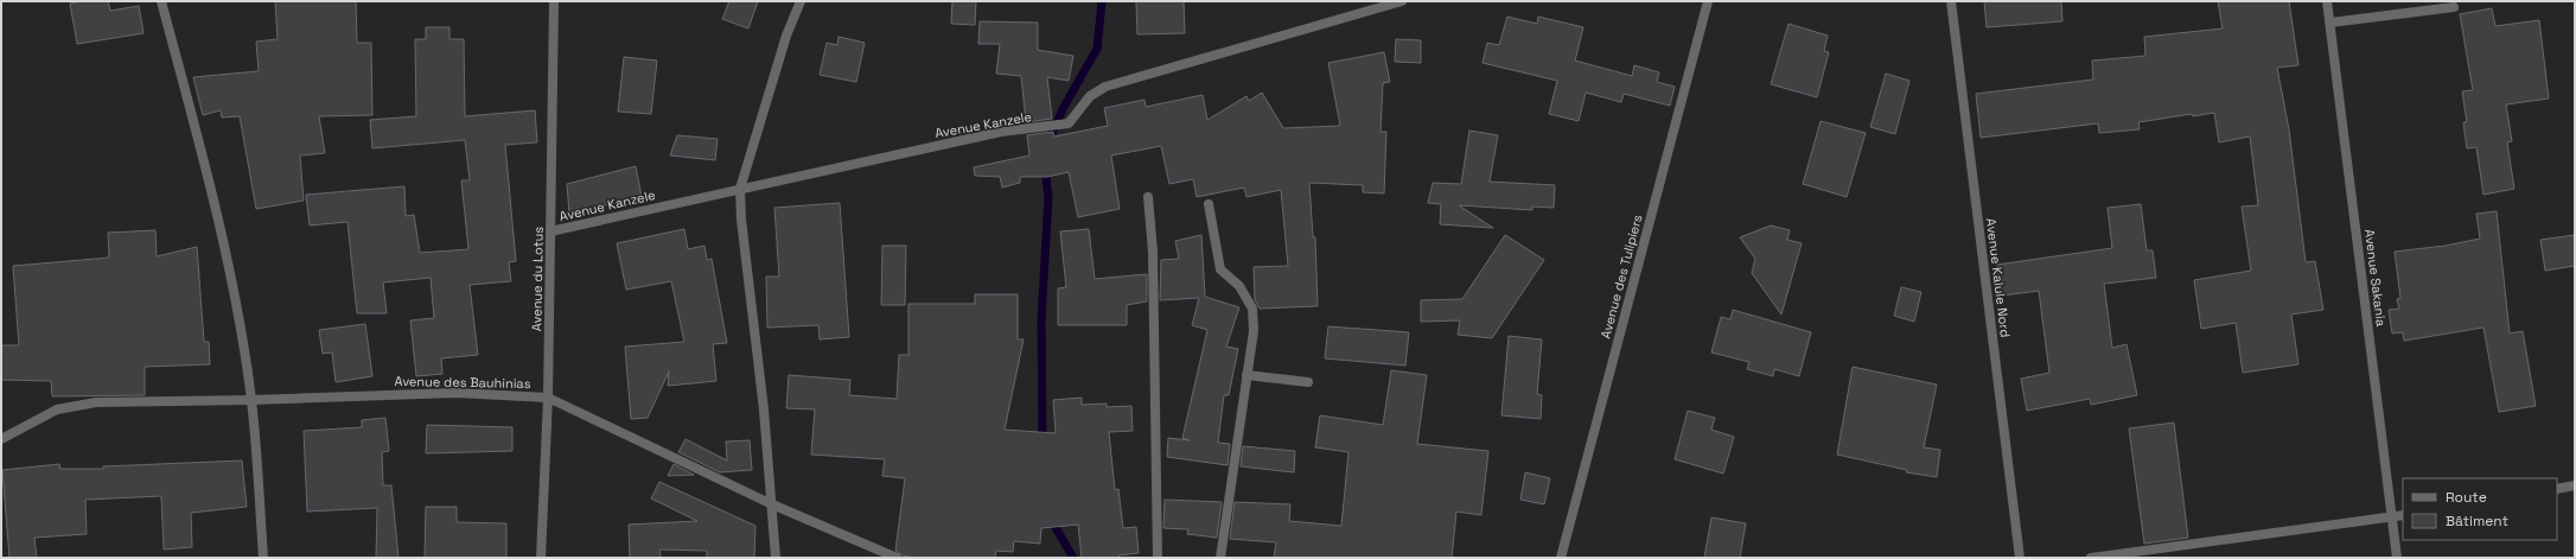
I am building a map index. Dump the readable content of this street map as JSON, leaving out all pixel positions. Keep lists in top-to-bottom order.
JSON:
{
  "streets": {
    "street": [
      "Avenue Kanzele",
      "Avenue des Tulipiers",
      "Avenue Kalule Nord",
      "Avenue Sakania",
      "Avenue du Lotus",
      "Avenue des Bauhinias"
    ]
  },
  "crossings": [
    ["Avenue Kanzele", "Avenue du Lotus"],
    ["Avenue du Lotus", "Avenue des Bauhinias"]
  ],
  "legend": ["Route", "Bâtiment"]
}
